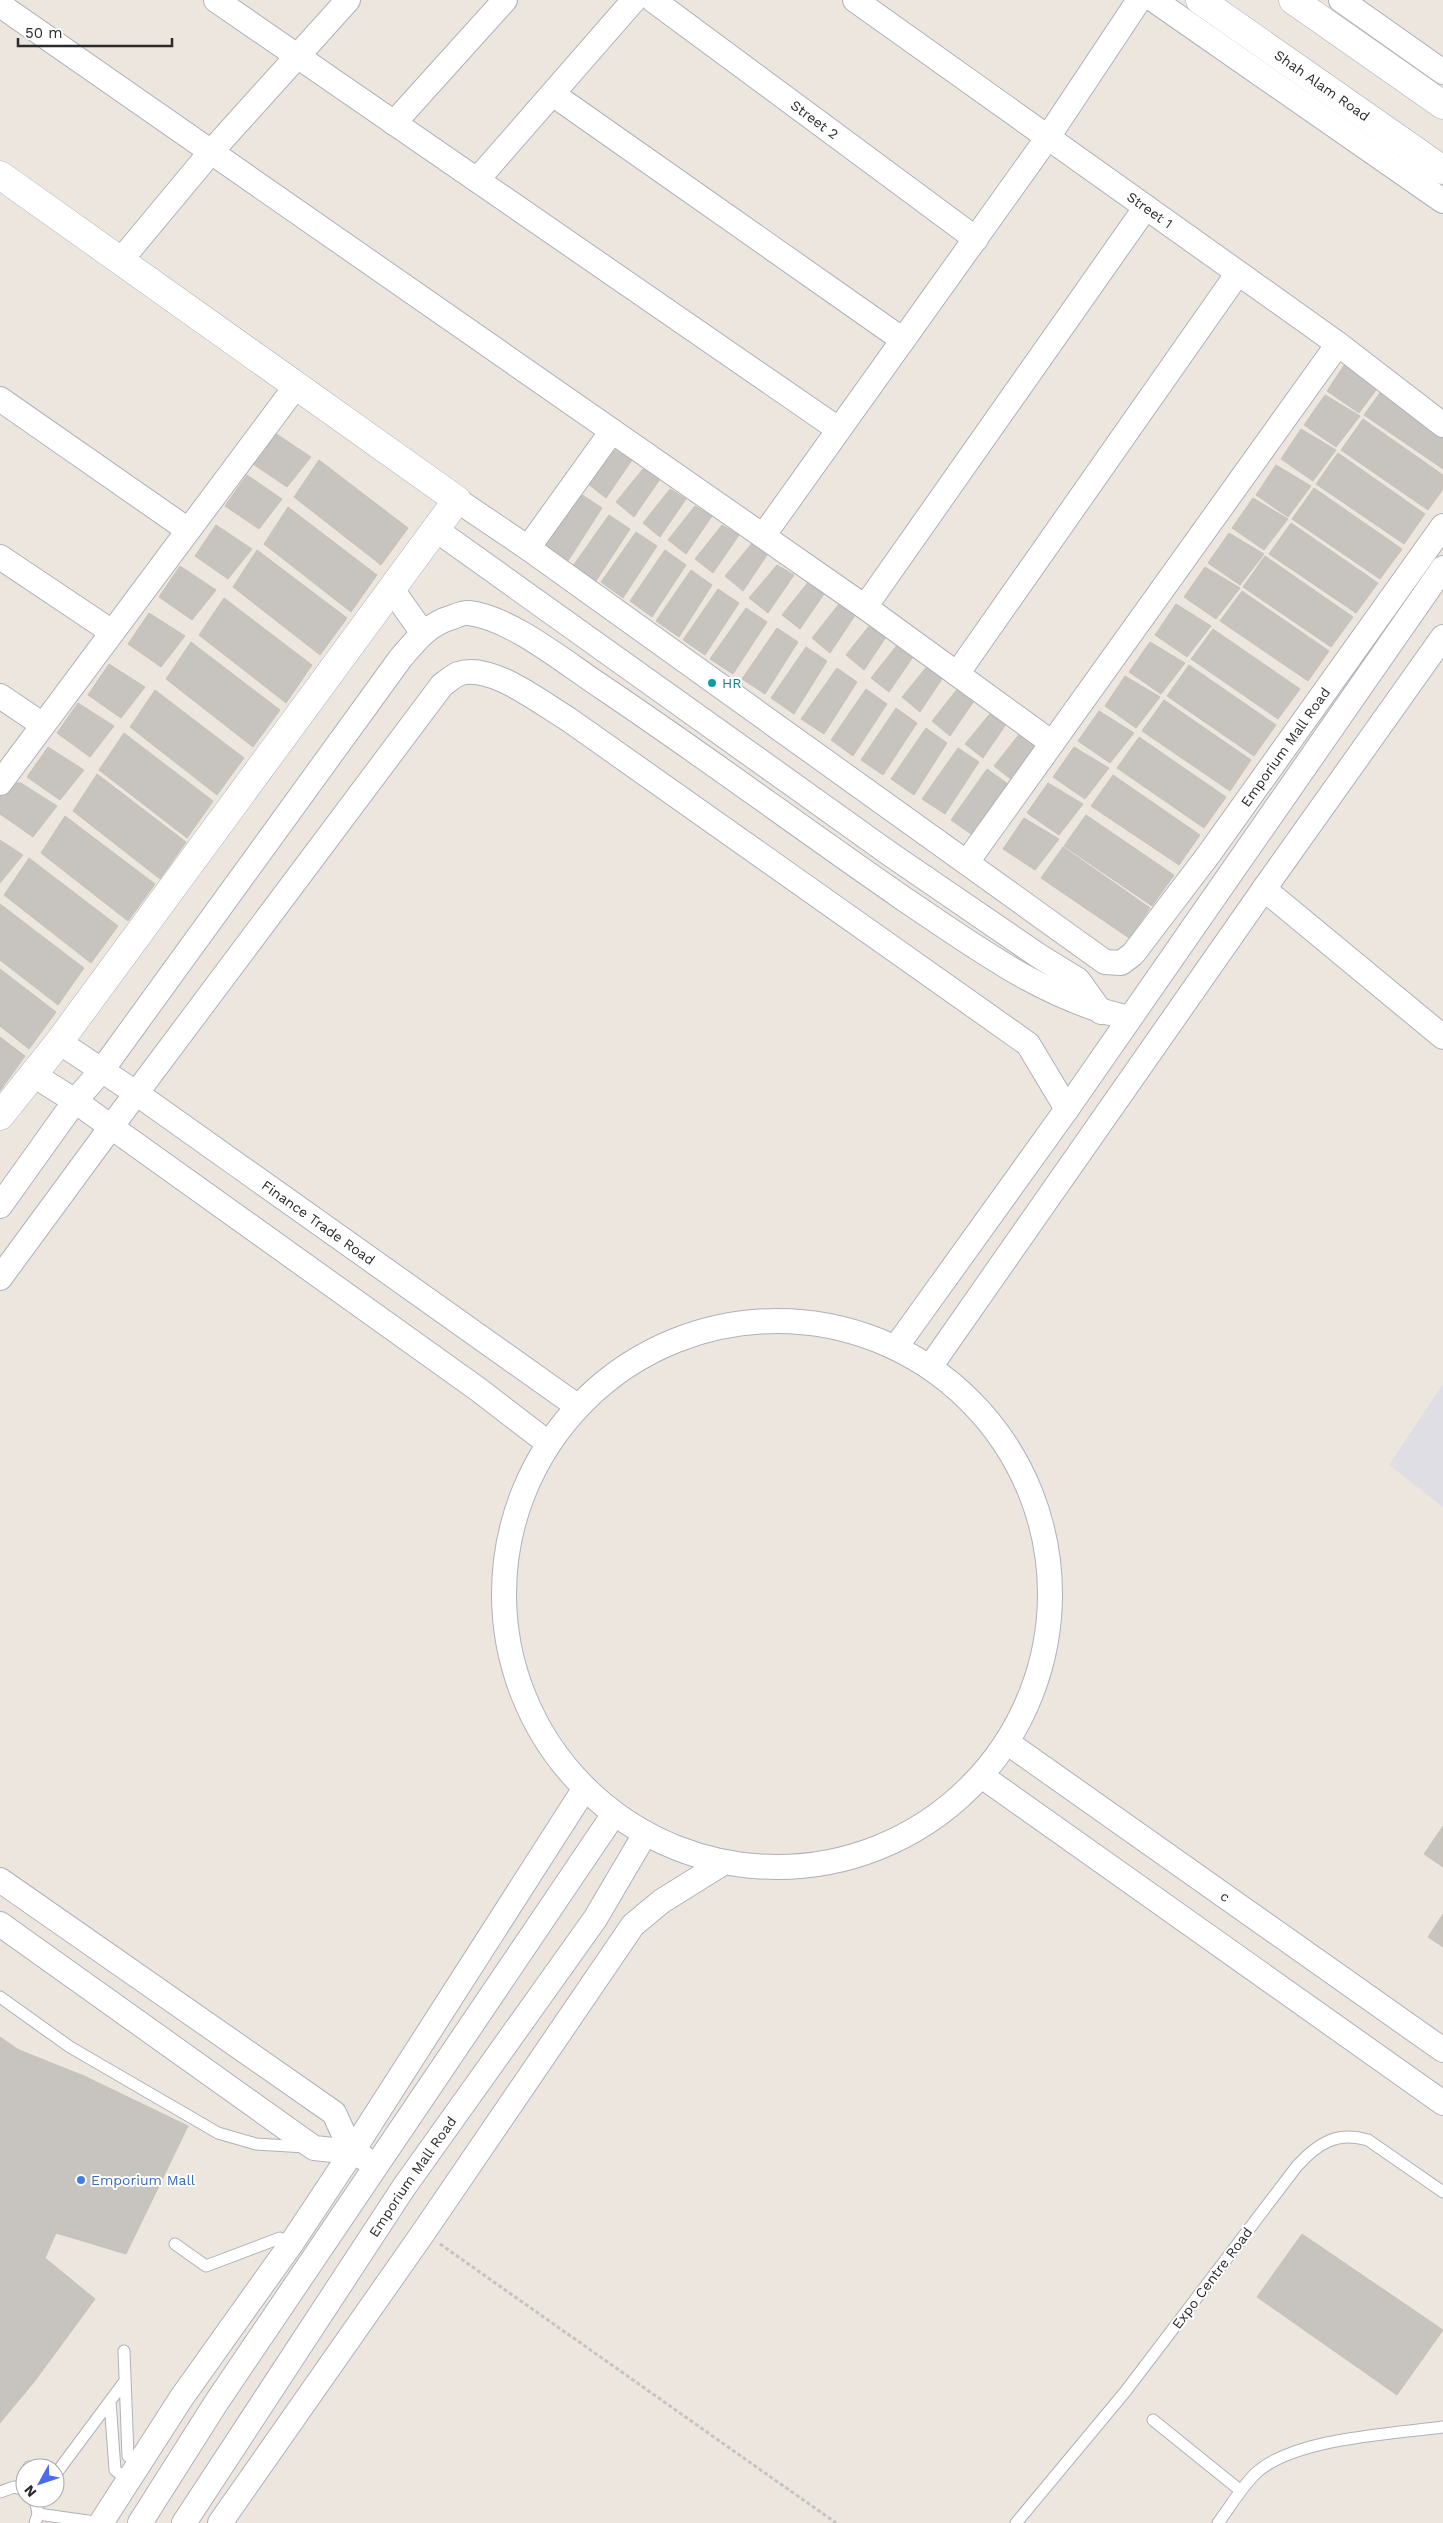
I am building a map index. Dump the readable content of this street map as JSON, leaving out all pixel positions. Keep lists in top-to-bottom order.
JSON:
{
  "streets": {
    "street": [
      "Shah Alam Road",
      "Street 2",
      "Street 1",
      "Emporium Mall Road",
      "Finance Trade Road",
      "c"
    ],
    "lane": ["Expo Centre Road"]
  },
  "places": ["HR", "Emporium Mall"],
  "scale_bar": "50 m",
  "north": "bottom left"
}
